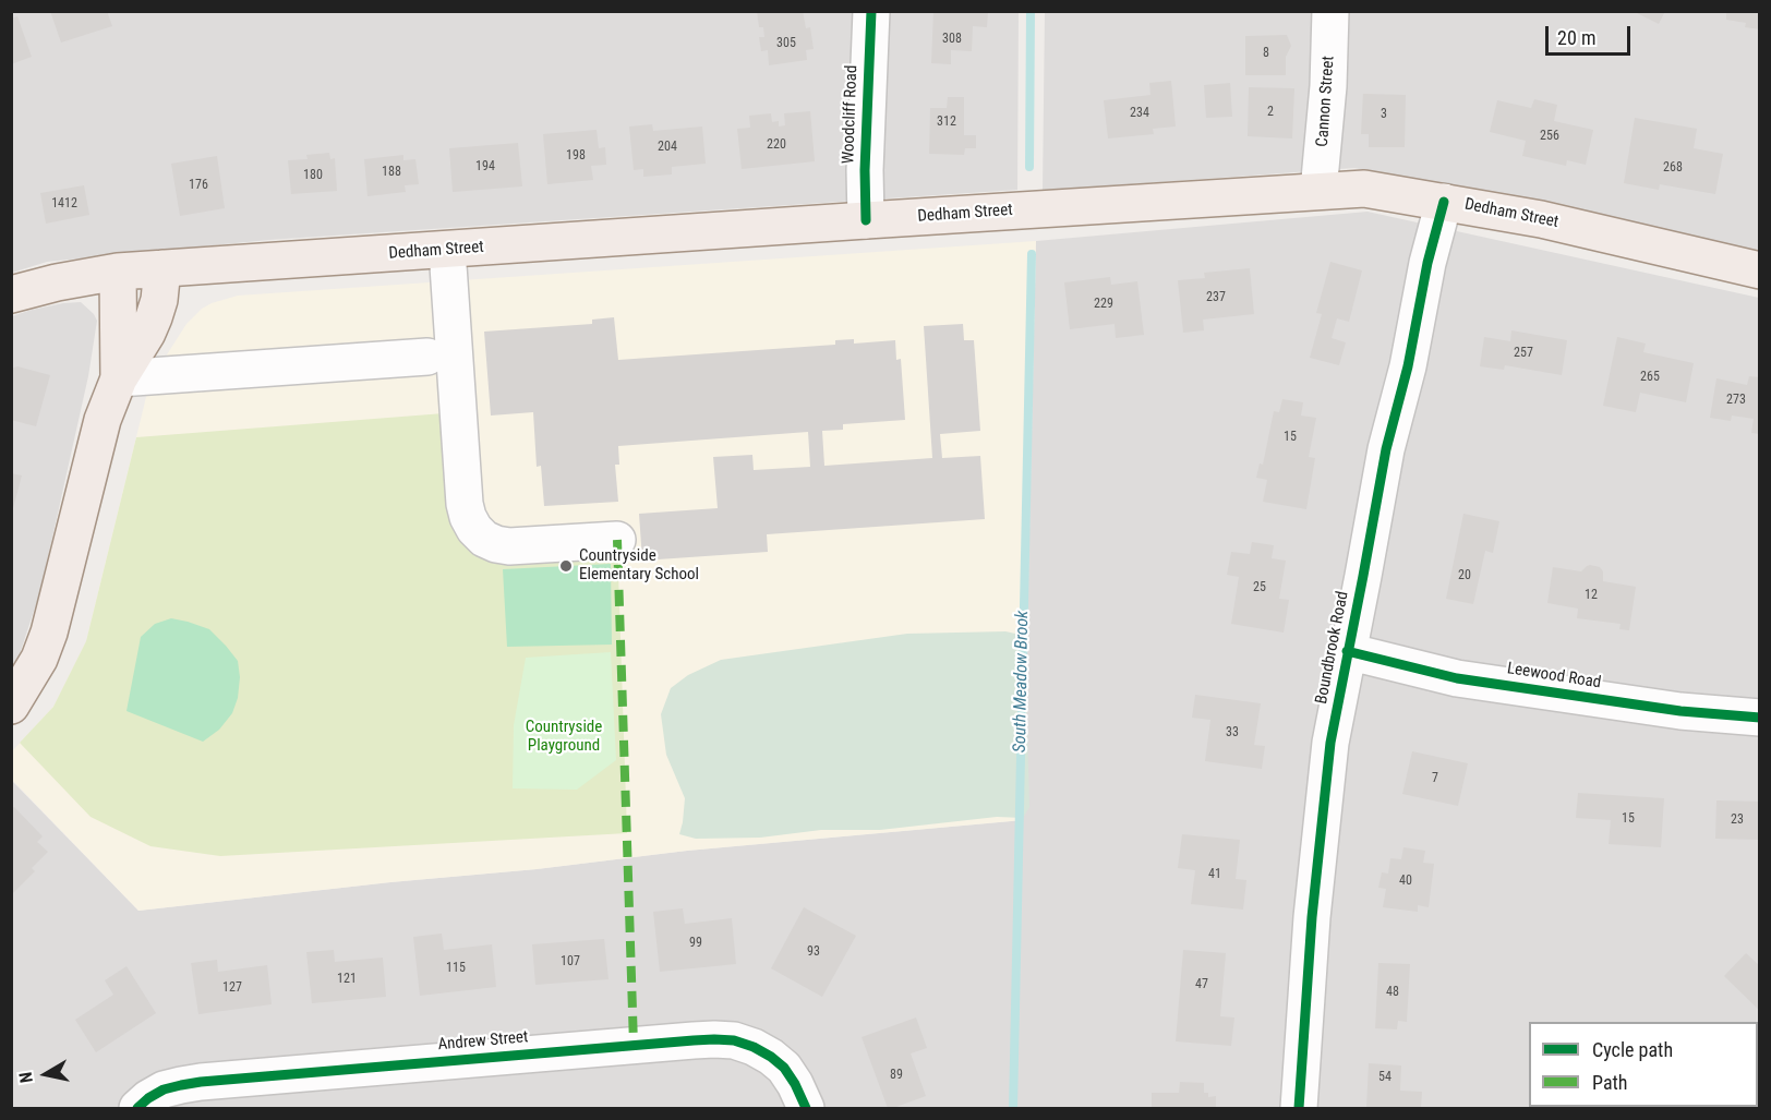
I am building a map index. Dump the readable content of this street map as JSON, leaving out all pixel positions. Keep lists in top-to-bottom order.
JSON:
{
  "streets": {
    "main road": ["Dedham Street"],
    "street": [
      "Cannon Street",
      "Woodcliff Road",
      "Boundbrook Road",
      "Leewood Road",
      "Andrew Street"
    ]
  },
  "crossings": [
    ["Cannon Street", "Dedham Street"],
    ["Woodcliff Road", "Dedham Street"],
    ["Dedham Street", "Boundbrook Road"],
    ["Boundbrook Road", "Leewood Road"]
  ],
  "water": ["South Meadow Brook"],
  "parks": ["Countryside Playground"],
  "places": ["Countryside Elementary School"],
  "house_numbers": [
    "308",
    "305",
    "8",
    "2",
    "234",
    "3",
    "312",
    "256",
    "220",
    "204",
    "198",
    "194",
    "268",
    "188",
    "180",
    "176",
    "1412",
    "237",
    "229",
    "257",
    "265",
    "273",
    "15",
    "20",
    "25",
    "12",
    "33",
    "7",
    "15",
    "23",
    "41",
    "40",
    "99",
    "93",
    "107",
    "115",
    "121",
    "47",
    "127",
    "48",
    "89",
    "54"
  ],
  "legend": ["Cycle path", "Path"],
  "scale_bar": "20 m",
  "north": "left"
}
